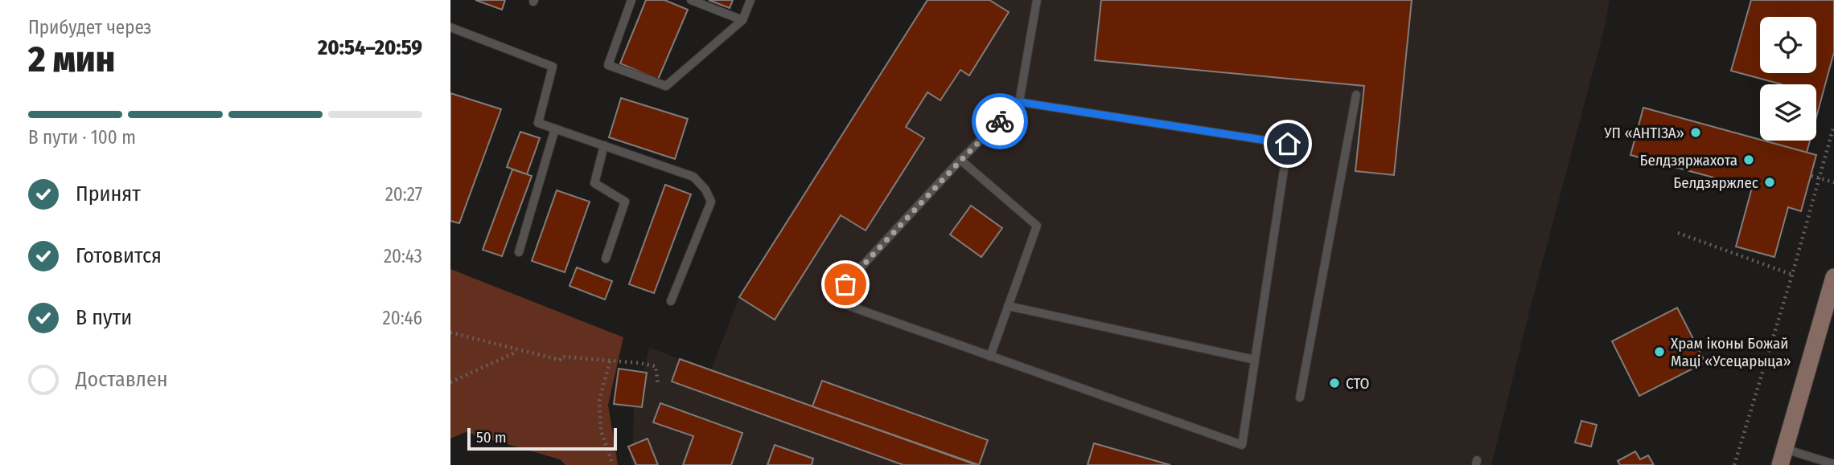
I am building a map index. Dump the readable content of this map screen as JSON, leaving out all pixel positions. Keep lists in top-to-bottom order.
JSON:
{
  "places": [
    "УП «АНТIЗА»",
    "Белдзяржахота",
    "Белдзяржлес",
    "Храм іконы Божай Маці «Усецарыца»",
    "СТО"
  ],
  "scale_bar": "50 m",
  "page": {
    "heading": ["2 мин", "Прибудет через", "20:54–20:59"],
    "bar": "В пути · 100 m",
    "list": [
      ["Принят", "20:27"],
      ["Готовится", "20:43"],
      ["В пути", "20:46"],
      "Доставлен"
    ],
    "scale": "50 m"
  }
}
